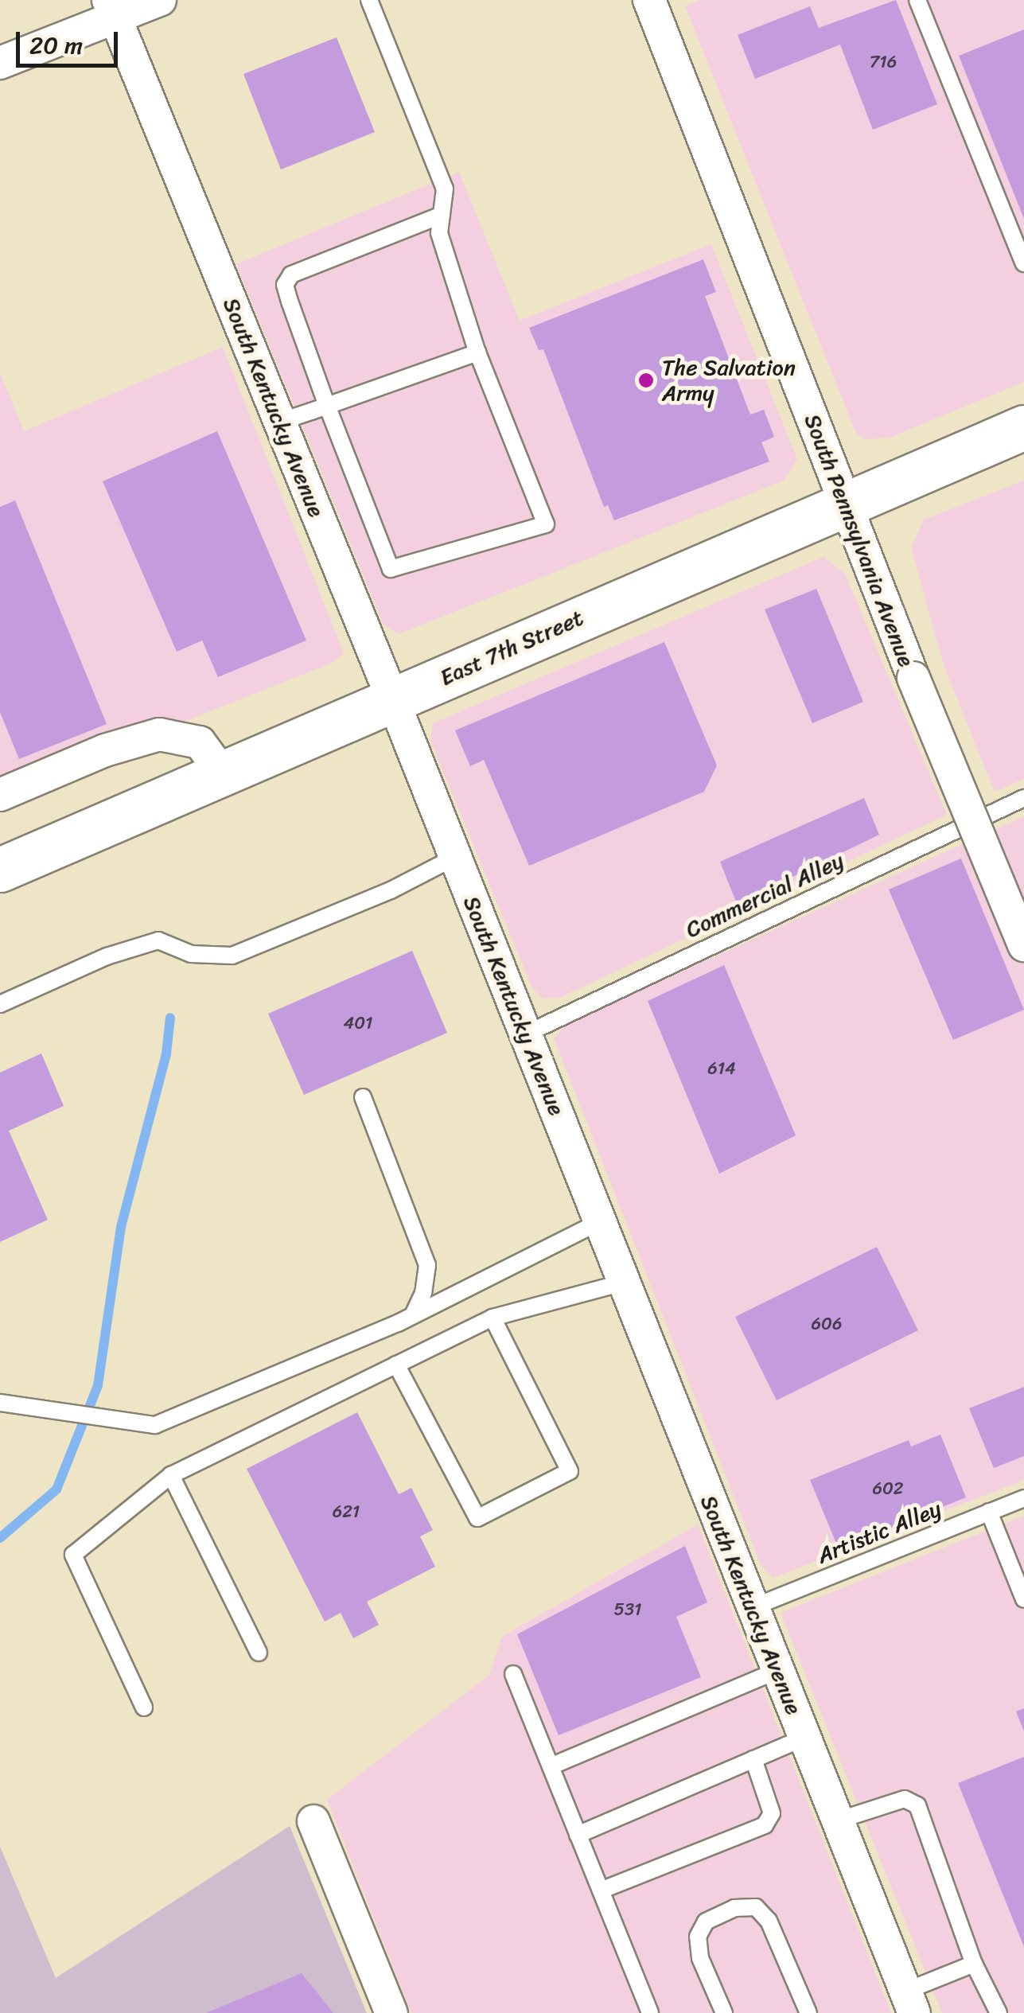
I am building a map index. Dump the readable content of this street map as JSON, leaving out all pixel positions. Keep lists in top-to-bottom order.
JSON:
{
  "streets": {
    "main road": ["East 7th Street"],
    "street": ["South Kentucky Avenue", "South Pennsylvania Avenue"],
    "lane": ["Commercial Alley", "Artistic Alley"]
  },
  "crossings": [
    ["South Kentucky Avenue", "East 7th Street"],
    ["South Kentucky Avenue", "Commercial Alley"],
    ["South Kentucky Avenue", "Artistic Alley"],
    ["South Pennsylvania Avenue", "East 7th Street"]
  ],
  "places": ["The Salvation Army"],
  "house_numbers": [
    "716",
    "401",
    "614",
    "606",
    "602",
    "621",
    "531"
  ],
  "scale_bar": "20 m"
}
